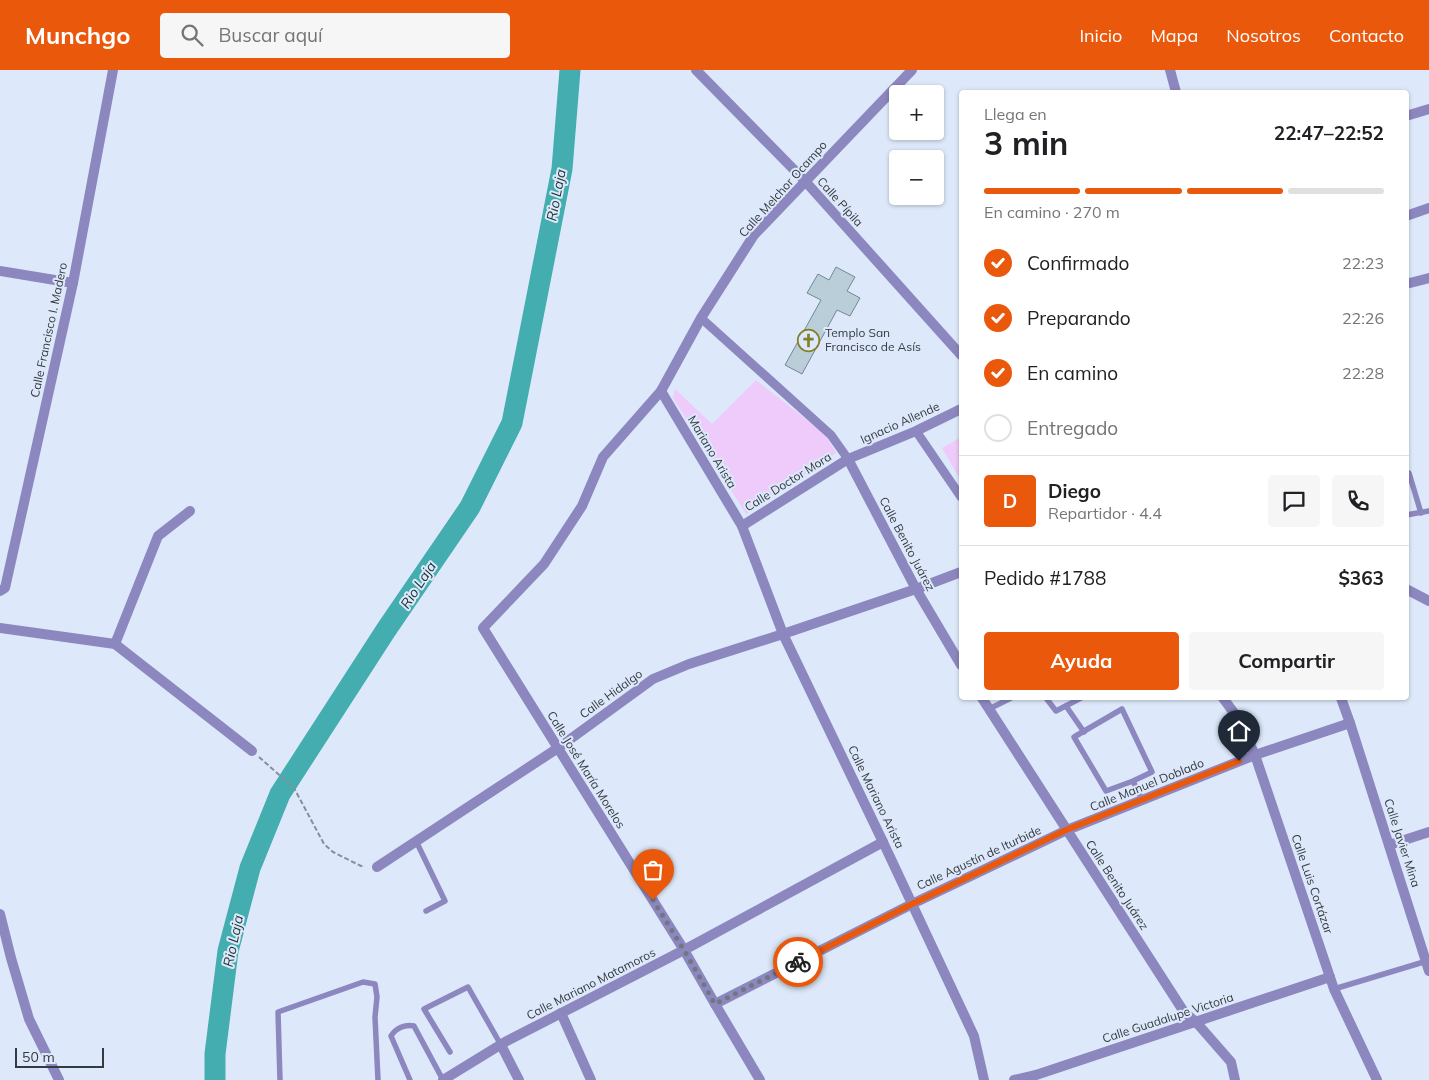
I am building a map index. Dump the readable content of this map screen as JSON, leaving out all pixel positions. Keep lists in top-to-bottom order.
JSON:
{
  "streets": {
    "street": [
      "Calle Melchor Ocampo",
      "Calle Pípila",
      "Calle Francisco I. Madero",
      "Ignacio Allende",
      "Mariano Arista",
      "Calle Doctor Mora",
      "Calle Benito Juárez",
      "Calle Hidalgo",
      "Calle José María Morelos",
      "Calle Manuel Doblado",
      "Calle Mariano Arista",
      "Calle Javier Mina",
      "Calle Agustín de Iturbide",
      "Calle Luis Cortázar",
      "Calle Mariano Matamoros",
      "Calle Guadalupe Victoria"
    ]
  },
  "crossings": [
    ["Calle Melchor Ocampo", "Calle Pípila"],
    ["Calle Melchor Ocampo", "Mariano Arista"],
    ["Calle Melchor Ocampo", "Calle José María Morelos"],
    ["Ignacio Allende", "Calle Doctor Mora"],
    ["Ignacio Allende", "Calle Benito Juárez"],
    ["Mariano Arista", "Calle Doctor Mora"],
    ["Mariano Arista", "Calle Mariano Arista"],
    ["Calle Doctor Mora", "Calle Benito Juárez"],
    ["Calle Doctor Mora", "Calle Mariano Arista"],
    ["Calle Benito Juárez", "Calle Hidalgo"],
    ["Calle Benito Juárez", "Calle Manuel Doblado"],
    ["Calle Benito Juárez", "Calle Agustín de Iturbide"],
    ["Calle Benito Juárez", "Calle Guadalupe Victoria"],
    ["Calle Hidalgo", "Calle José María Morelos"],
    ["Calle Hidalgo", "Calle Mariano Arista"],
    ["Calle José María Morelos", "Calle Agustín de Iturbide"],
    ["Calle José María Morelos", "Calle Mariano Matamoros"],
    ["Calle Manuel Doblado", "Calle Javier Mina"],
    ["Calle Manuel Doblado", "Calle Agustín de Iturbide"],
    ["Calle Manuel Doblado", "Calle Luis Cortázar"],
    ["Calle Mariano Arista", "Calle Agustín de Iturbide"],
    ["Calle Mariano Arista", "Calle Mariano Matamoros"],
    ["Calle Luis Cortázar", "Calle Guadalupe Victoria"]
  ],
  "water": ["Rio Laja"],
  "places": {
    "church": ["Templo San Francisco de Asís"]
  },
  "scale_bar": "50 m",
  "page": {
    "header": "Munchgo",
    "search": "Buscar aquí",
    "nav": [
      "Inicio",
      "Mapa",
      "Nosotros",
      "Contacto"
    ],
    "map_buttons": ["+", "−"],
    "heading": ["3 min", "Llega en", "22:47–22:52"],
    "panel": [
      "Diego",
      "Repartidor · 4.4",
      "Pedido #1788",
      "$363"
    ],
    "bar": "En camino · 270 m",
    "list": [
      ["Confirmado", "22:23"],
      ["Preparando", "22:26"],
      ["En camino", "22:28"],
      "Entregado"
    ],
    "round": "D",
    "buttons": ["Ayuda", "Compartir"],
    "scale": "50 m"
  }
}
